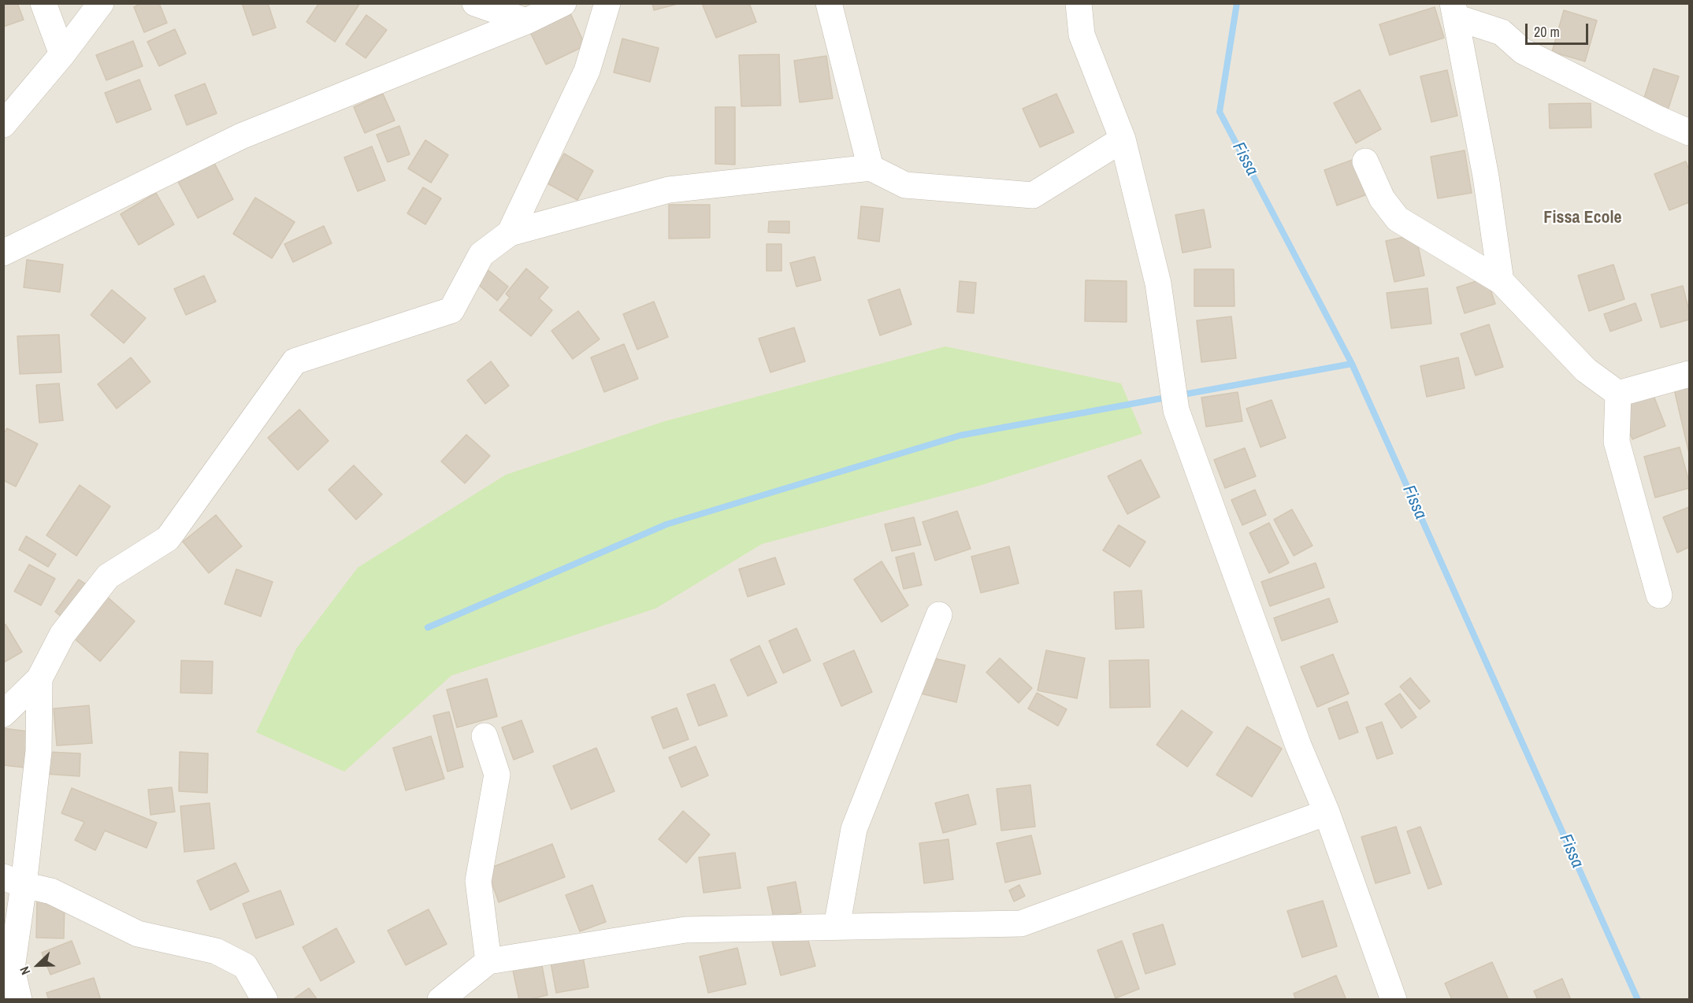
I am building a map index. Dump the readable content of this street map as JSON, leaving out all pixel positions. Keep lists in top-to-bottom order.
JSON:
{
  "districts": ["Fissa Ecole"],
  "water": ["Fissa"],
  "scale_bar": "20 m",
  "north": "bottom left"
}
